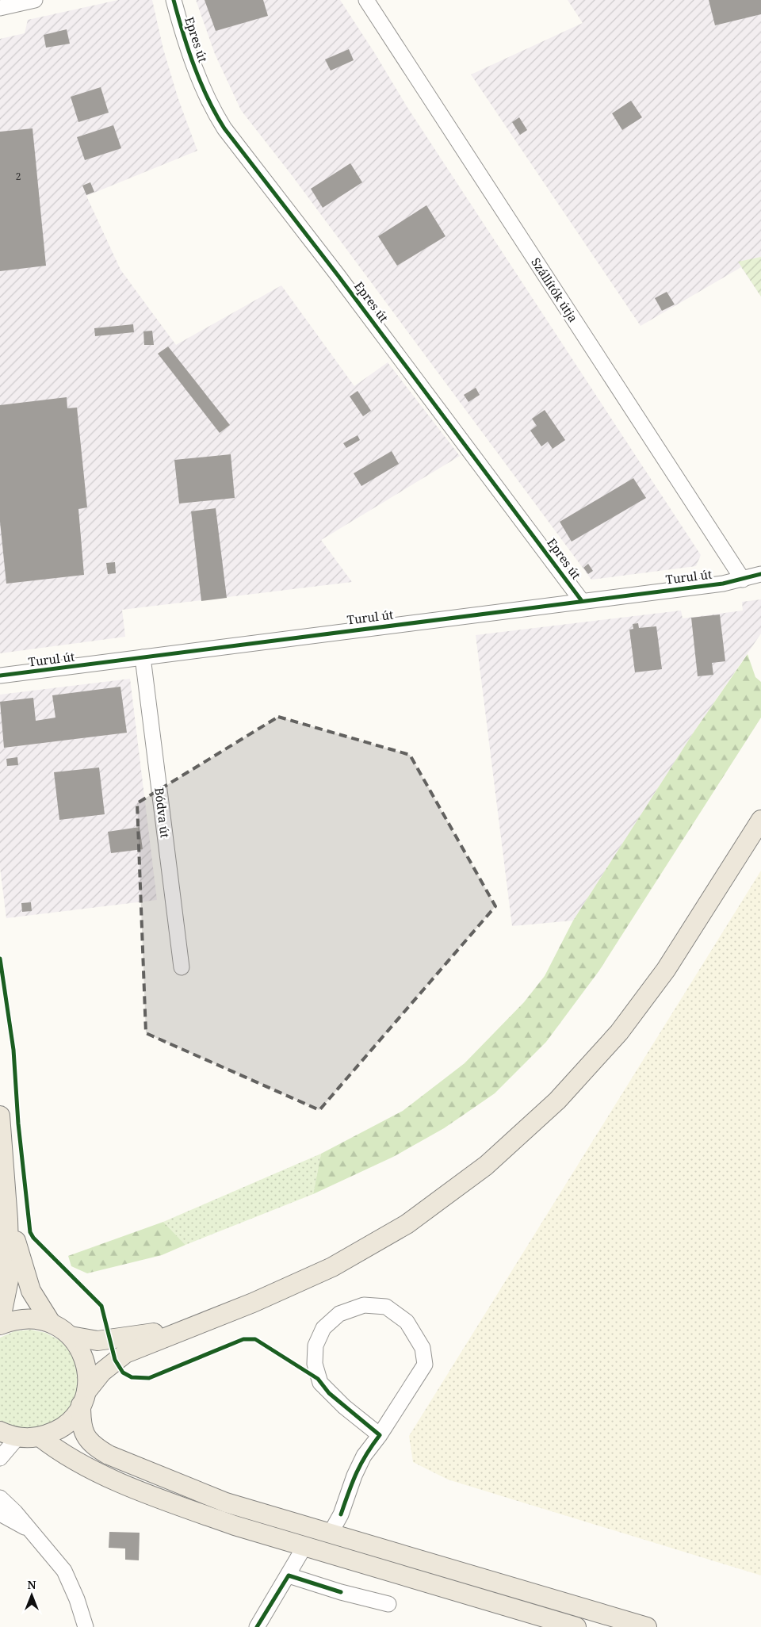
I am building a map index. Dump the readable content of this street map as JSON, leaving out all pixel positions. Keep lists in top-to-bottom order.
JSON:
{
  "streets": {
    "street": [
      "Epres út",
      "Szállítók útja",
      "Turul út",
      "Bódva út"
    ]
  },
  "crossings": [
    ["Epres út", "Turul út"],
    ["Szállítók útja", "Turul út"],
    ["Turul út", "Bódva út"]
  ],
  "house_numbers": ["2"],
  "north": "top"
}
